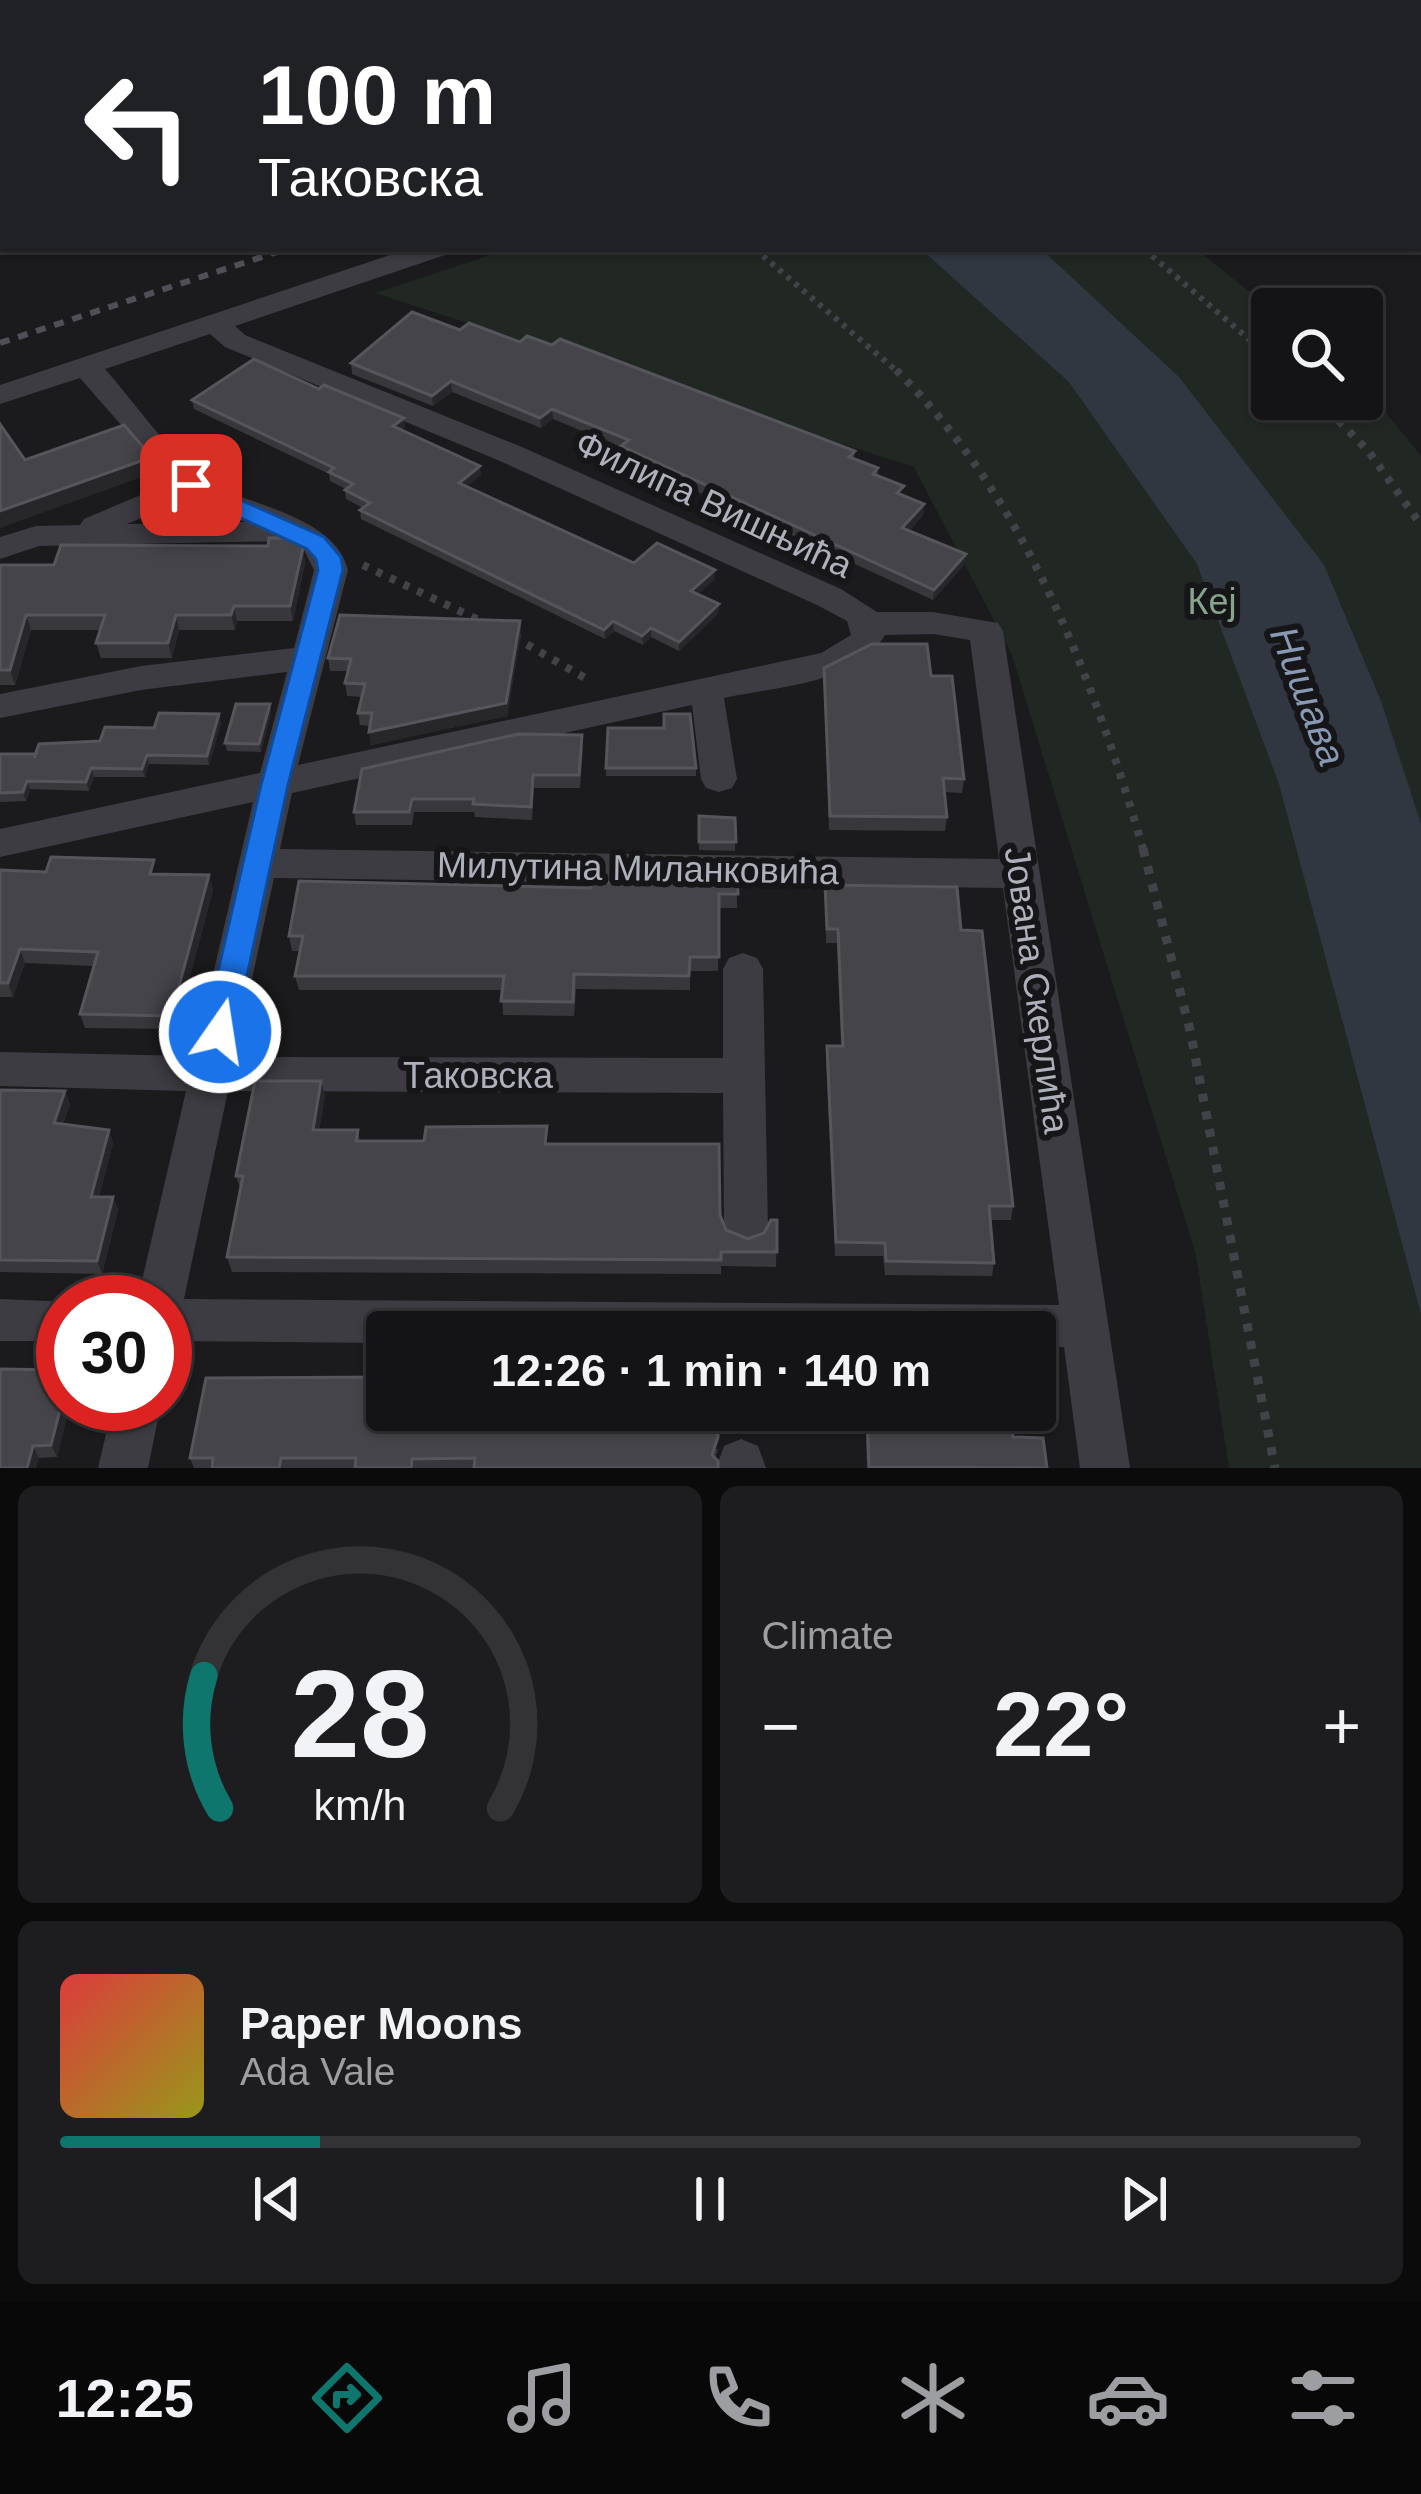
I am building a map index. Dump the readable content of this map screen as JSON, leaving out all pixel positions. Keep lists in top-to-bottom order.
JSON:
{
  "streets": {
    "street": [
      "Филипа Вишњића",
      "Милутина Миланковића",
      "Јована Скерлића",
      "Таковска"
    ]
  },
  "crossings": [
    ["Филипа Вишњића", "Јована Скерлића"],
    ["Милутина Миланковића", "Јована Скерлића"]
  ],
  "water": ["Нишава"],
  "parks": ["Кеј"],
  "page": {
    "turn": ["100 m", "Таковска"],
    "limit": "30",
    "trip": "12:26 · 1 min · 140 m",
    "tile": "Climate",
    "heat": ["−", "22°", "+"],
    "song": ["Paper Moons", "Ada Vale"],
    "tabs": "12:25",
    "gauge": ["28", "km/h"]
  }
}
